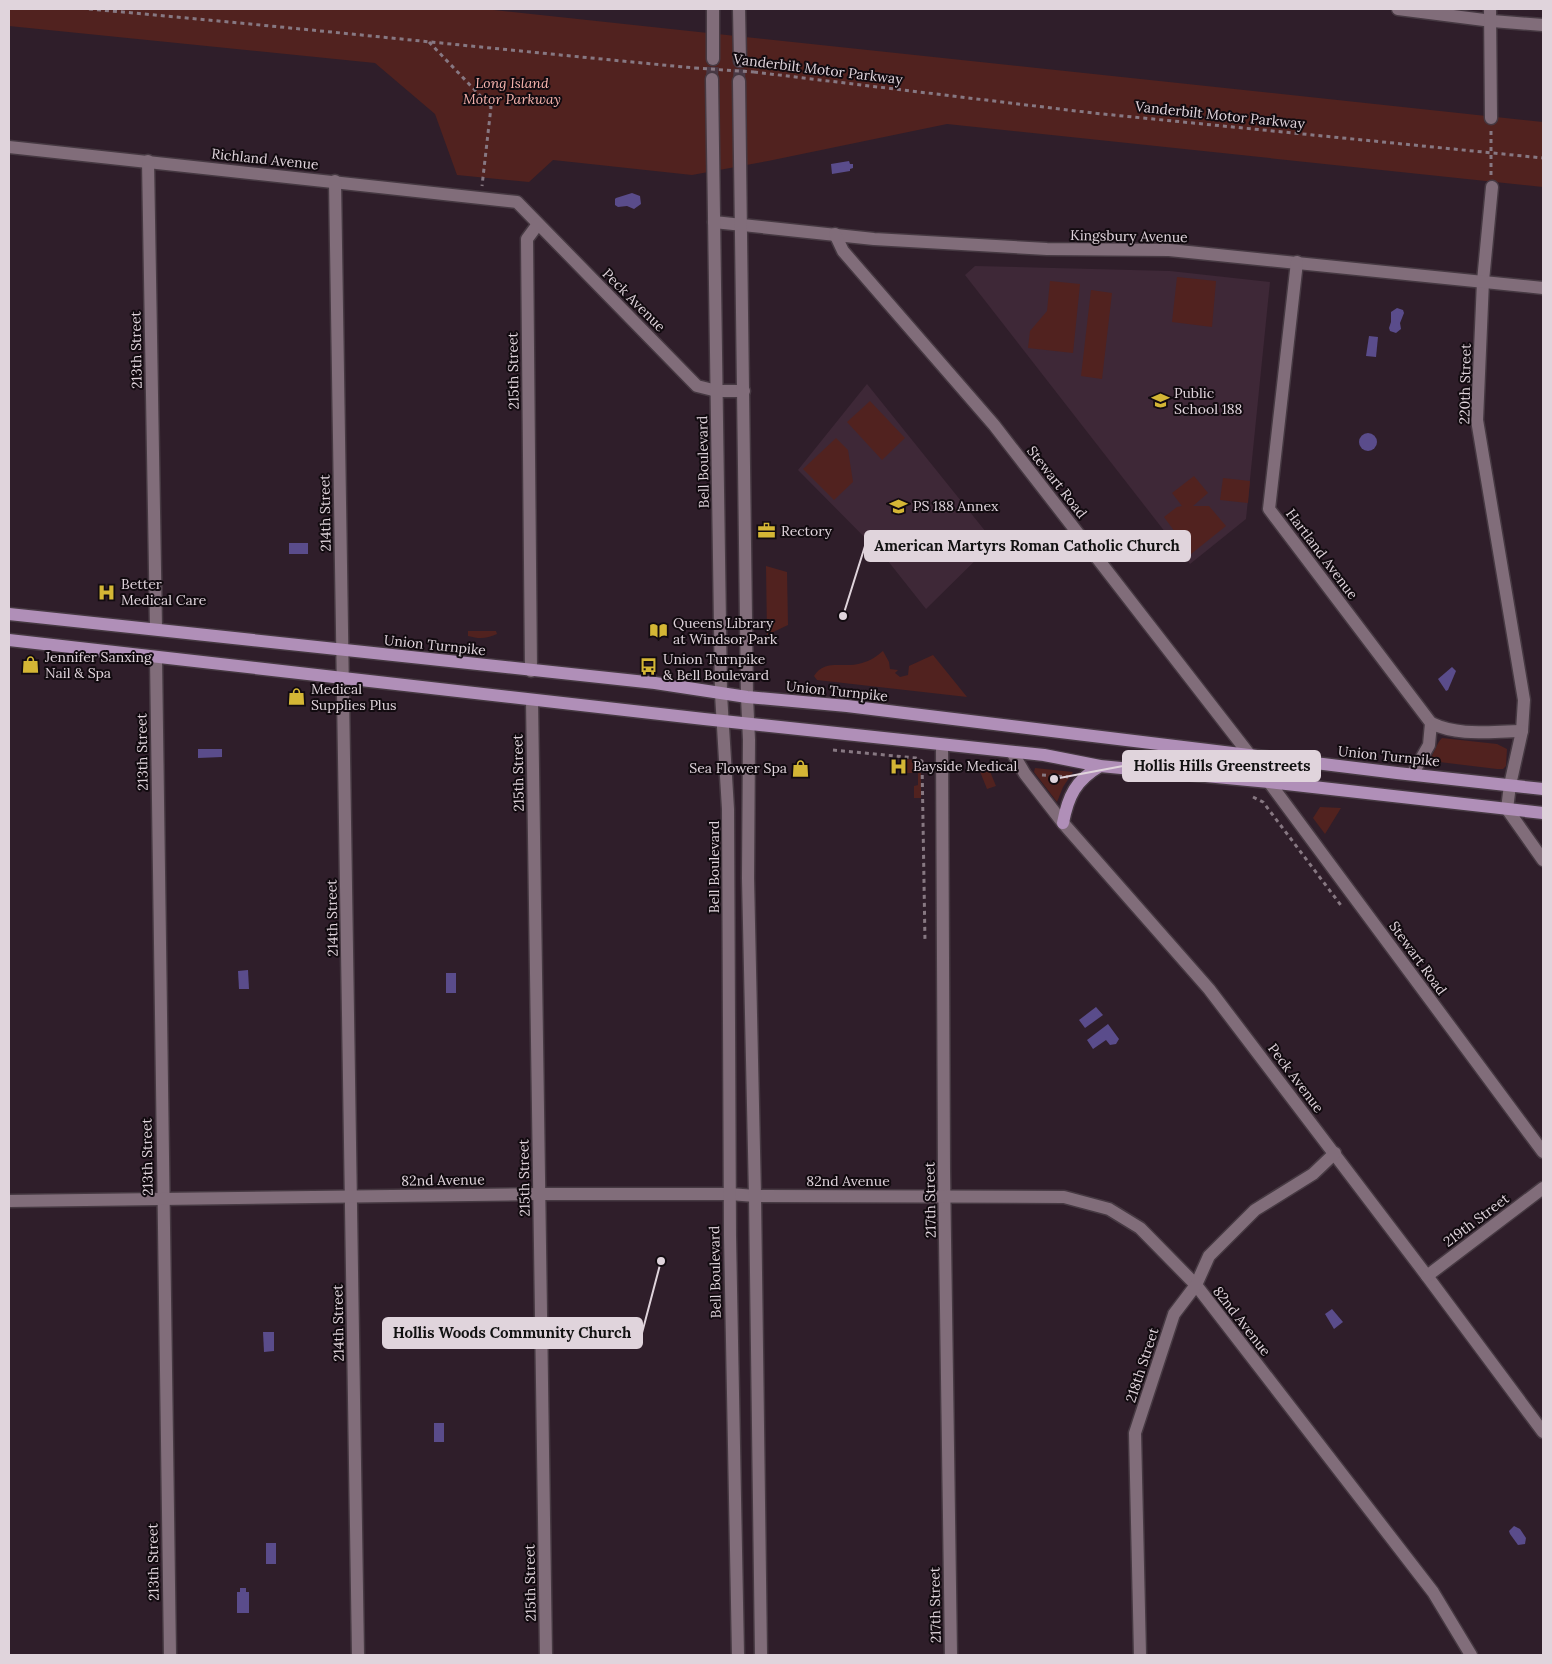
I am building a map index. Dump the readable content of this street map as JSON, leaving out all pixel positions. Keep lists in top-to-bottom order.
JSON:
{
  "streets": {
    "main road": ["Union Turnpike"],
    "street": [
      "Richland Avenue",
      "Kingsbury Avenue",
      "Peck Avenue",
      "213th Street",
      "215th Street",
      "220th Street",
      "Bell Boulevard",
      "Stewart Road",
      "214th Street",
      "Hartland Avenue",
      "82nd Avenue",
      "217th Street",
      "219th Street",
      "218th Street"
    ],
    "path": ["Vanderbilt Motor Parkway"]
  },
  "crossings": [
    ["Richland Avenue", "Peck Avenue"],
    ["Richland Avenue", "213th Street"],
    ["Richland Avenue", "214th Street"],
    ["Kingsbury Avenue", "220th Street"],
    ["Kingsbury Avenue", "Bell Boulevard"],
    ["Kingsbury Avenue", "Stewart Road"],
    ["Kingsbury Avenue", "Hartland Avenue"],
    ["Peck Avenue", "215th Street"],
    ["Peck Avenue", "Bell Boulevard"],
    ["Peck Avenue", "219th Street"],
    ["Peck Avenue", "218th Street"],
    ["213th Street", "Union Turnpike"],
    ["213th Street", "82nd Avenue"],
    ["215th Street", "Union Turnpike"],
    ["215th Street", "82nd Avenue"],
    ["220th Street", "Union Turnpike"],
    ["Bell Boulevard", "Union Turnpike"],
    ["Bell Boulevard", "82nd Avenue"],
    ["Stewart Road", "Union Turnpike"],
    ["214th Street", "Union Turnpike"],
    ["214th Street", "82nd Avenue"],
    ["82nd Avenue", "217th Street"],
    ["82nd Avenue", "218th Street"]
  ],
  "parks": ["Long Island Motor Parkway"],
  "places": {
    "school or university": ["Public School 188", "PS 188 Annex"],
    "office": ["Rectory"],
    "hospital": ["Better Medical Care", "Bayside Medical"],
    "other": ["American Martyrs Roman Catholic Church", "Hollis Hills Greenstreets", "Hollis Woods Community Church"],
    "library": ["Queens Library at Windsor Park"],
    "shop": ["Jennifer Sanxing Nail & Spa", "Medical Supplies Plus", "Sea Flower Spa"],
    "bus stop": ["Union Turnpike & Bell Boulevard"]
  }
}
